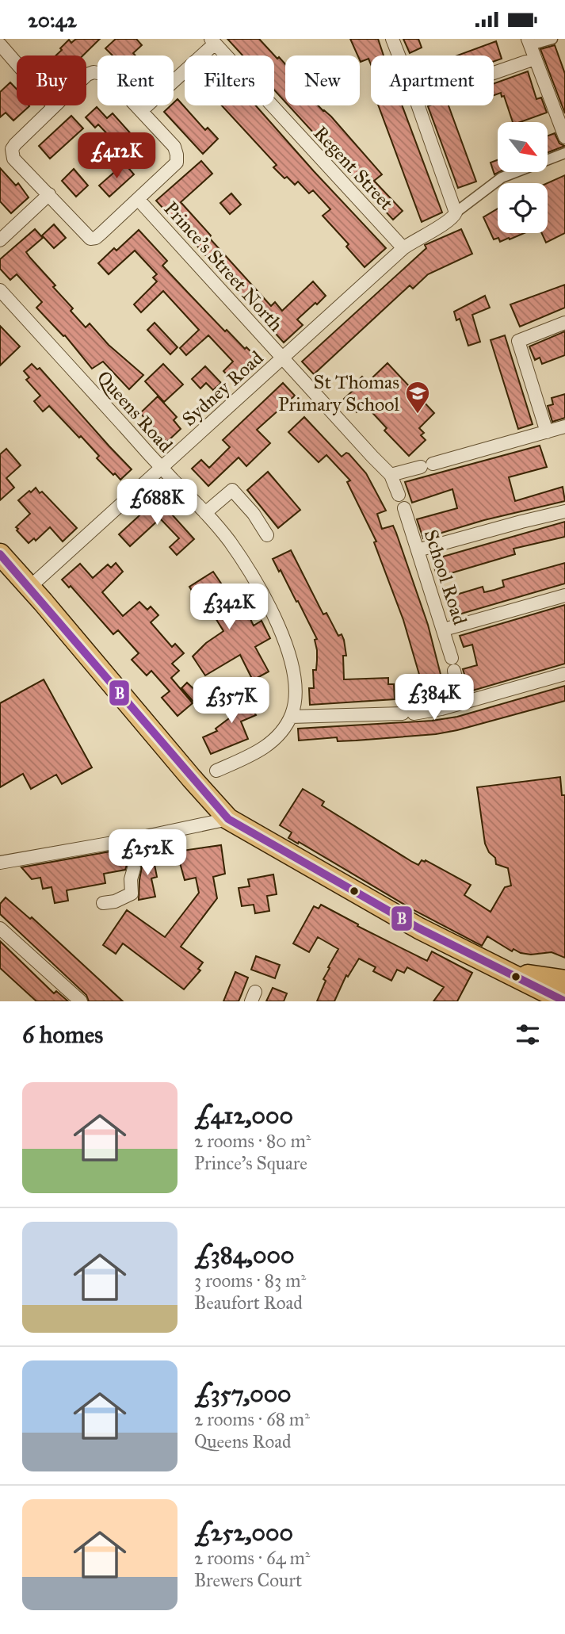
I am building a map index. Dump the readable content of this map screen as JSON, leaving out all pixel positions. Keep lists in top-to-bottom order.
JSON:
{
  "streets": {
    "street": [
      "Regent Street",
      "Prince's Street North",
      "Sydney Road",
      "Queens Road",
      "School Road"
    ]
  },
  "crossings": [
    ["Regent Street", "Sydney Road"],
    ["Prince's Street North", "Sydney Road"],
    ["Sydney Road", "Queens Road"]
  ],
  "places": {
    "school or university": ["St Thomas Primary School"]
  },
  "lines": ["transit line B"],
  "north": "bottom right",
  "page": {
    "status": "20:42",
    "chip": [
      "Buy",
      "Rent",
      "Filters",
      "New",
      "Apartment"
    ],
    "price": [
      "£412K",
      "£688K",
      "£342K",
      "£384K",
      "£357K",
      "£252K"
    ],
    "heading": "6 homes",
    "list": [
      {
        "name": "£412,000",
        "note": "2 rooms · 80 m² · Prince's Square"
      },
      {
        "name": "£384,000",
        "note": "3 rooms · 83 m² · Beaufort Road"
      },
      {
        "name": "£357,000",
        "note": "2 rooms · 68 m² · Queens Road"
      },
      {
        "name": "£252,000",
        "note": "2 rooms · 64 m² · Brewers Court"
      }
    ]
  }
}
